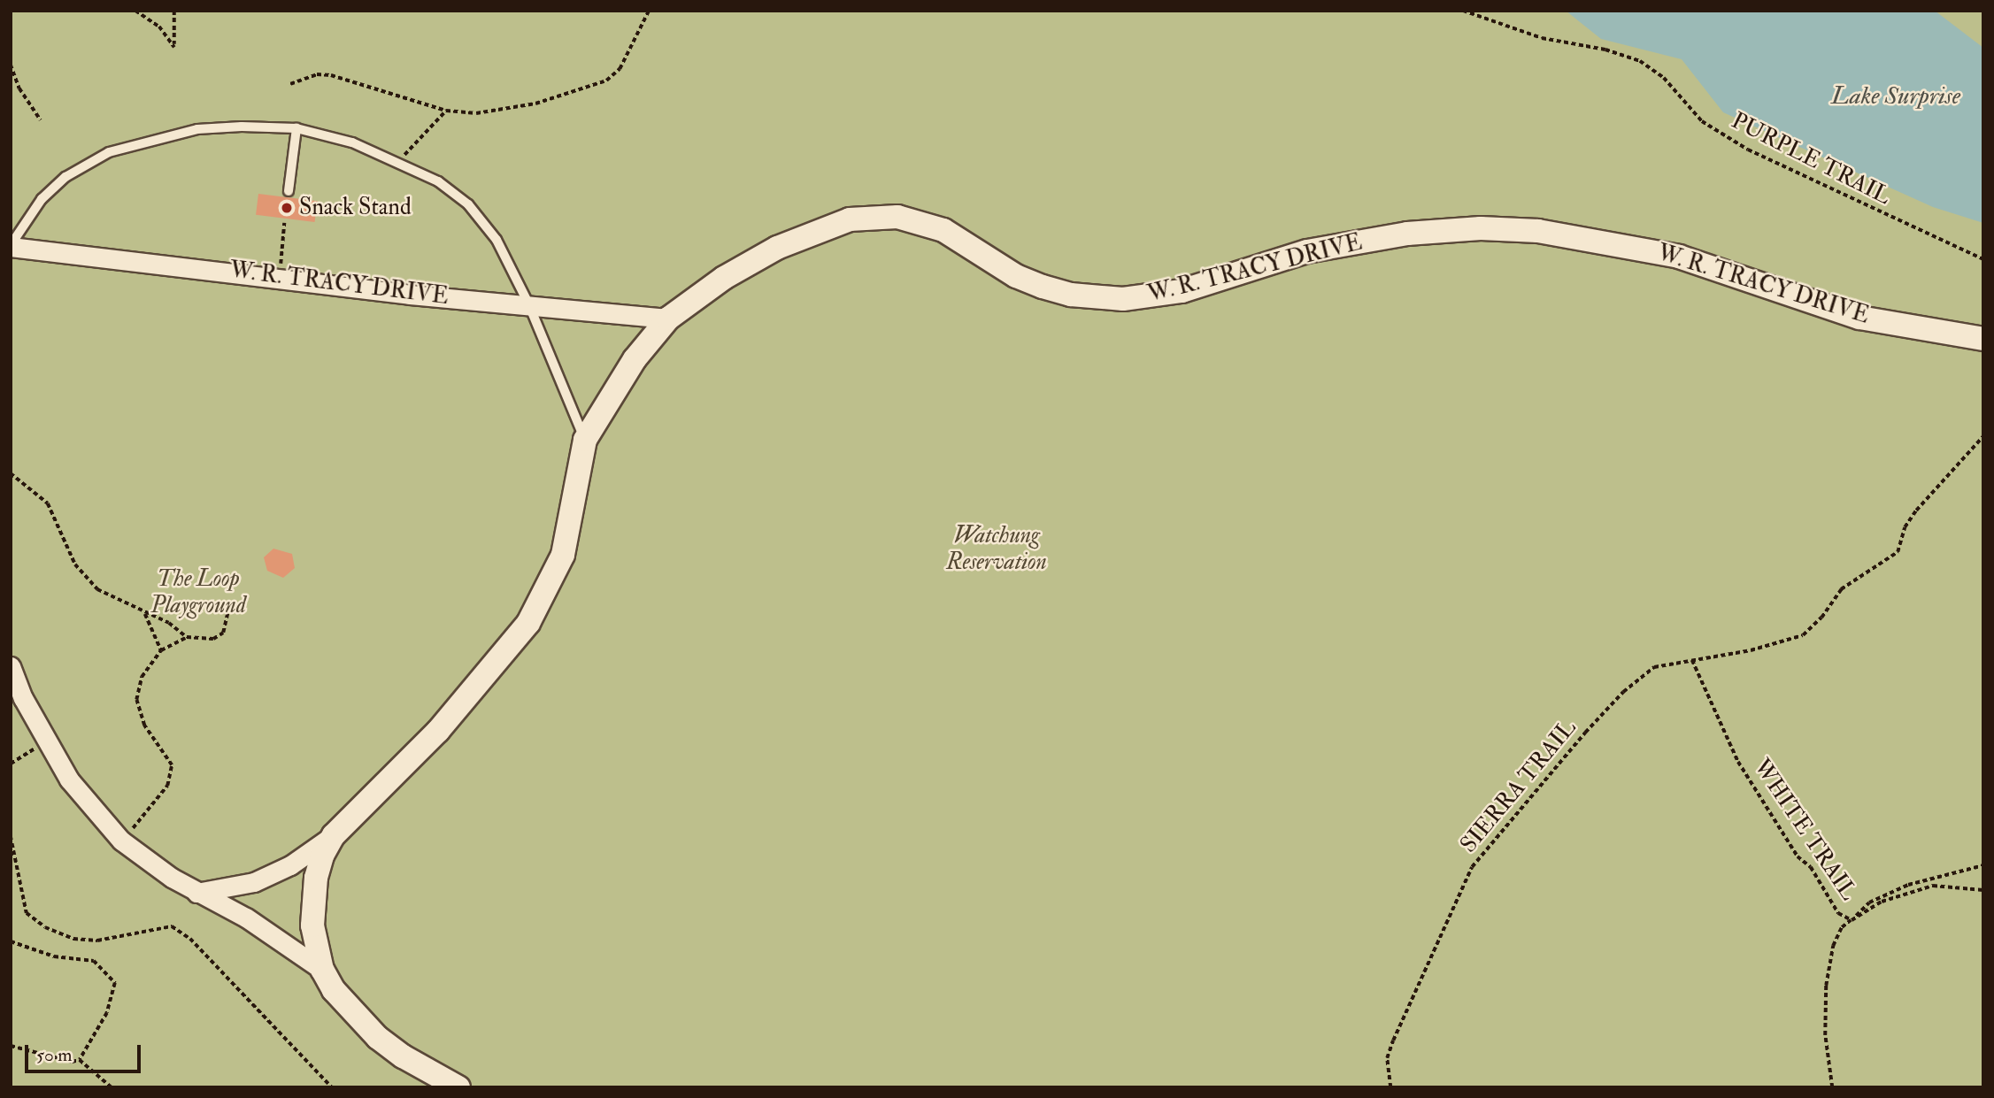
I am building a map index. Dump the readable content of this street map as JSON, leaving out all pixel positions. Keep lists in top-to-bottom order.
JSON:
{
  "streets": {
    "street": ["W. R. TRACY DRIVE"],
    "path": ["PURPLE TRAIL", "SIERRA TRAIL", "WHITE TRAIL"]
  },
  "crossings": [
    ["SIERRA TRAIL", "WHITE TRAIL"]
  ],
  "water": ["Lake Surprise"],
  "parks": ["Watchung Reservation", "The Loop Playground"],
  "places": ["Snack Stand"],
  "scale_bar": "50 m"
}
